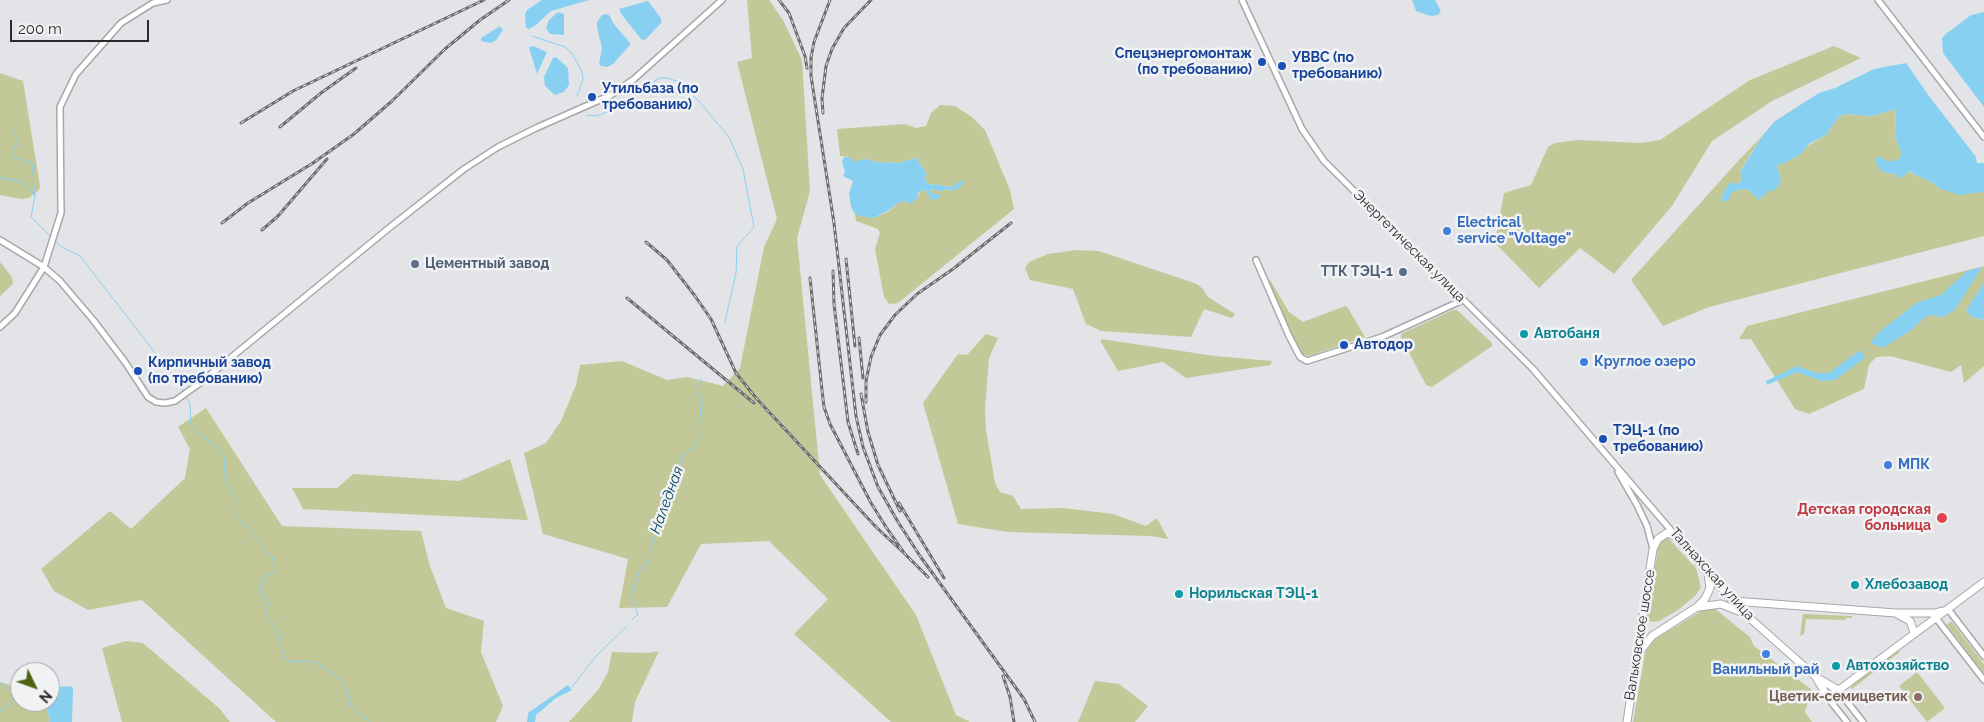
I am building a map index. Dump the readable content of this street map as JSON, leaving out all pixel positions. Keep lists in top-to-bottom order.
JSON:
{
  "streets": {
    "main road": ["Талнахская улица", "Вальковское шоссе"],
    "street": ["Энергетическая улица"]
  },
  "crossings": [
    ["Энергетическая улица", "Талнахская улица"],
    ["Энергетическая улица", "Вальковское шоссе"],
    ["Талнахская улица", "Вальковское шоссе"]
  ],
  "water": ["Наледная"],
  "places": [
    "Спецэнергомонтаж (по требованию)",
    "УВВС (по требованию)",
    "Утильбаза (по требованию)",
    "Electrical service \"Voltage\"",
    "Цементный завод",
    "ТТК ТЭЦ-1",
    "Автобаня",
    "Автодор",
    "Круглое озеро",
    "Кирпичный завод (по требованию)",
    "ТЭЦ-1 (по требованию)",
    "МПК",
    "Детская городская больница",
    "Хлебозавод",
    "Норильская ТЭЦ-1",
    "Ванильный рай",
    "Автохозяйство",
    "Цветик-семицветик"
  ],
  "scale_bar": "200 m",
  "north": "bottom right"
}
